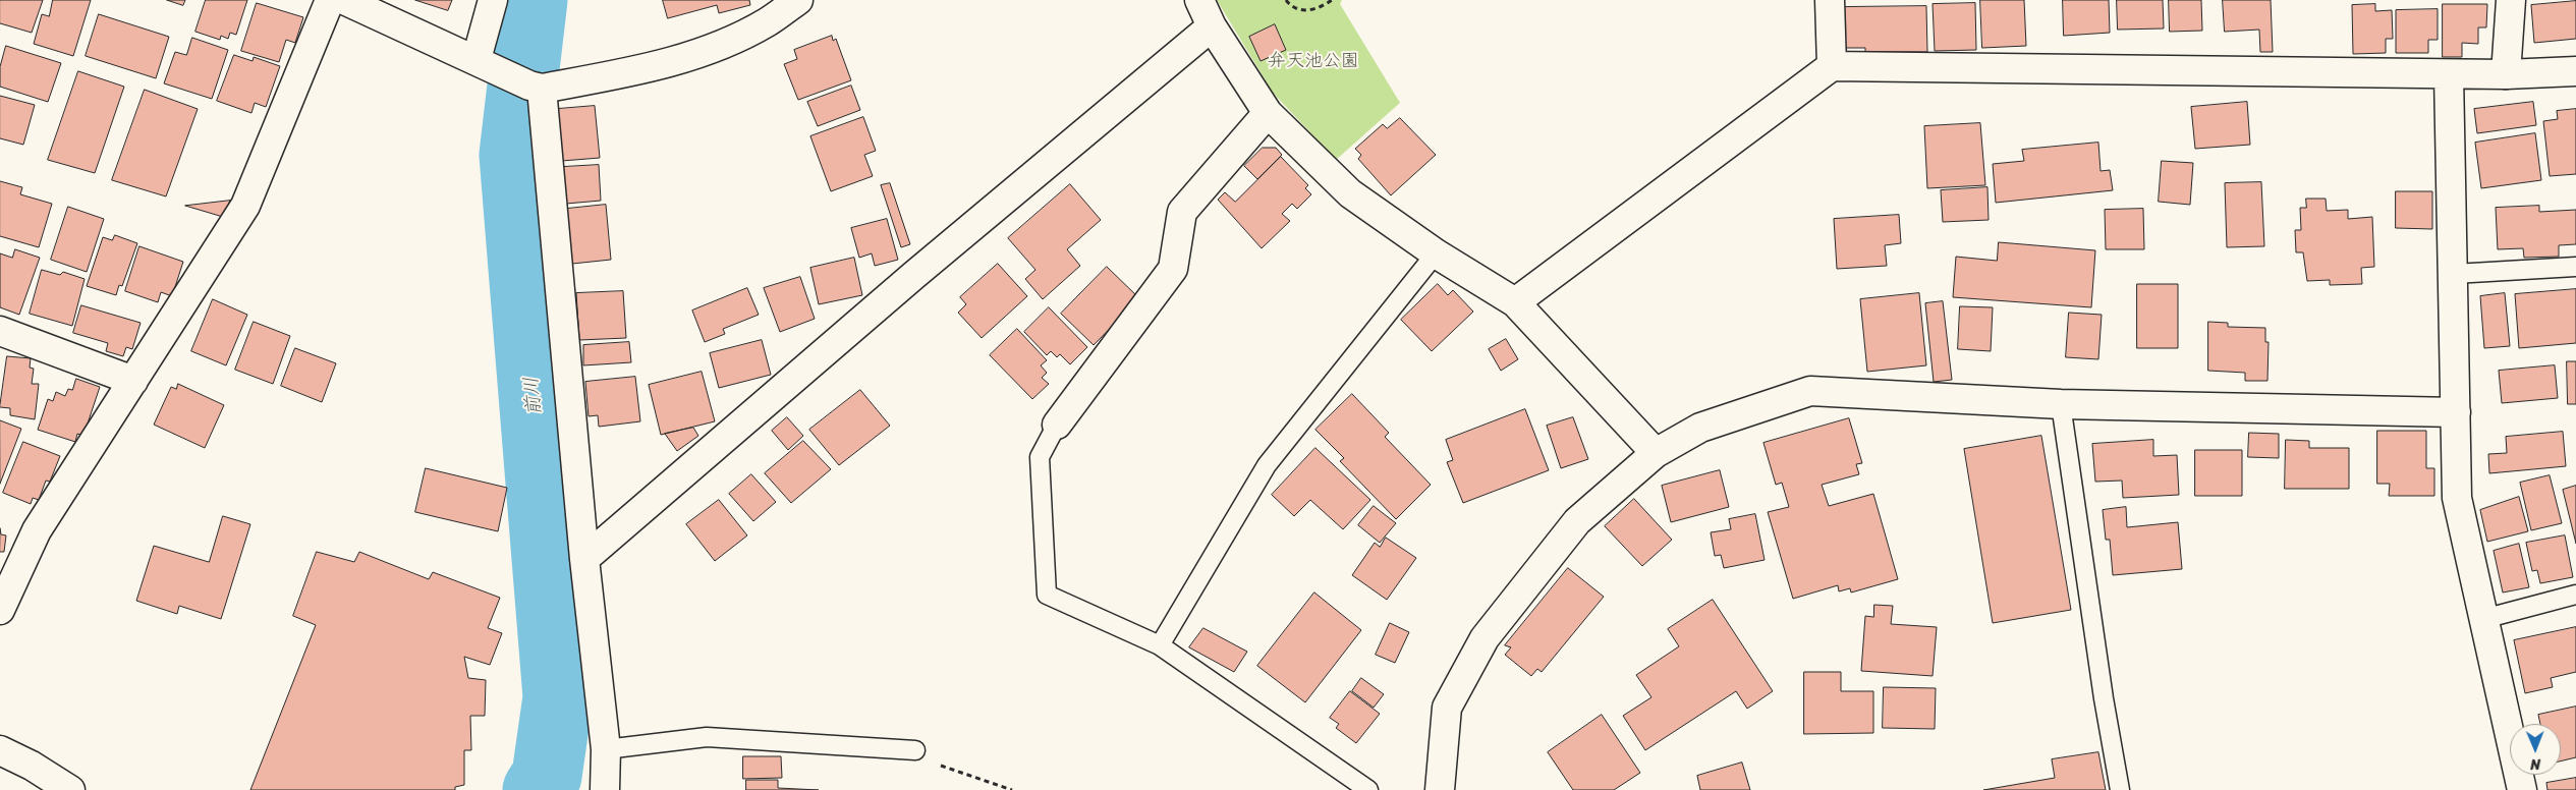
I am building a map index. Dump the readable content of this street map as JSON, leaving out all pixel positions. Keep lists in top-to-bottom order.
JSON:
{
  "water": ["前川"],
  "parks": ["弁天池公園"],
  "north": "bottom"
}
